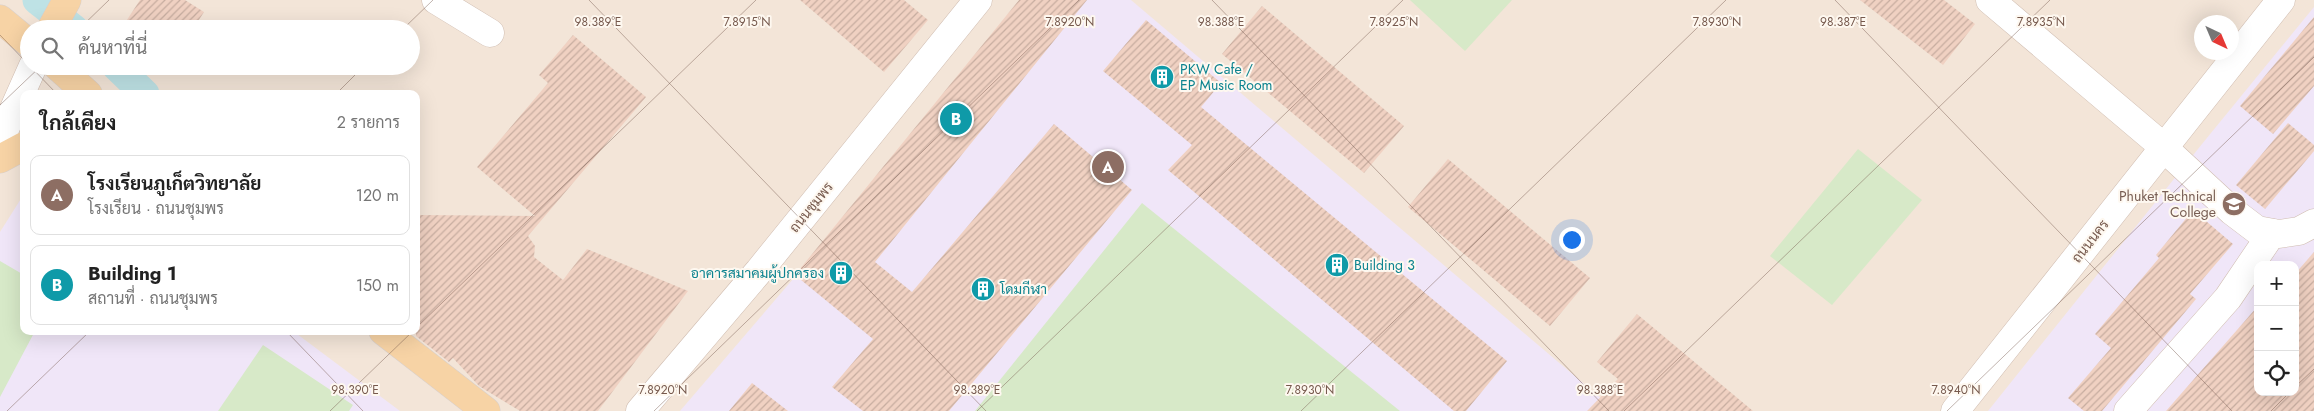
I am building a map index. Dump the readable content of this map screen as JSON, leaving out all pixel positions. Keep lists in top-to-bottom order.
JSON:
{
  "streets": {
    "street": ["ถนนชุมพร", "ถนนนคร"]
  },
  "places": {
    "building": [
      "PKW Cafe / EP Music Room",
      "Building 3",
      "อาคารสมาคมผู้ปกครอง",
      "โดมกีฬา"
    ],
    "school or university": ["Phuket Technical College"]
  },
  "north": "bottom right",
  "page": {
    "search": "ค้นหาที่นี่",
    "heading": ["ใกล้เคียง", "2 รายการ"],
    "pins": ["B", "A"],
    "list": [
      {
        "mark": "A",
        "name": "โรงเรียนภูเก็ตวิทยาลัย",
        "note": "โรงเรียน · ถนนชุมพร",
        "value": "120 m"
      },
      {
        "mark": "B",
        "name": "Building 1",
        "note": "สถานที่ · ถนนชุมพร",
        "value": "150 m"
      }
    ],
    "map_buttons": ["+", "−"]
  },
  "coordinates": [
    "7.8935°N",
    "7.8915°N",
    "7.8920°N",
    "7.8925°N",
    "7.8930°N",
    "98.389°E",
    "98.388°E",
    "98.387°E",
    "98.390°E",
    "7.8940°N"
  ]
}
